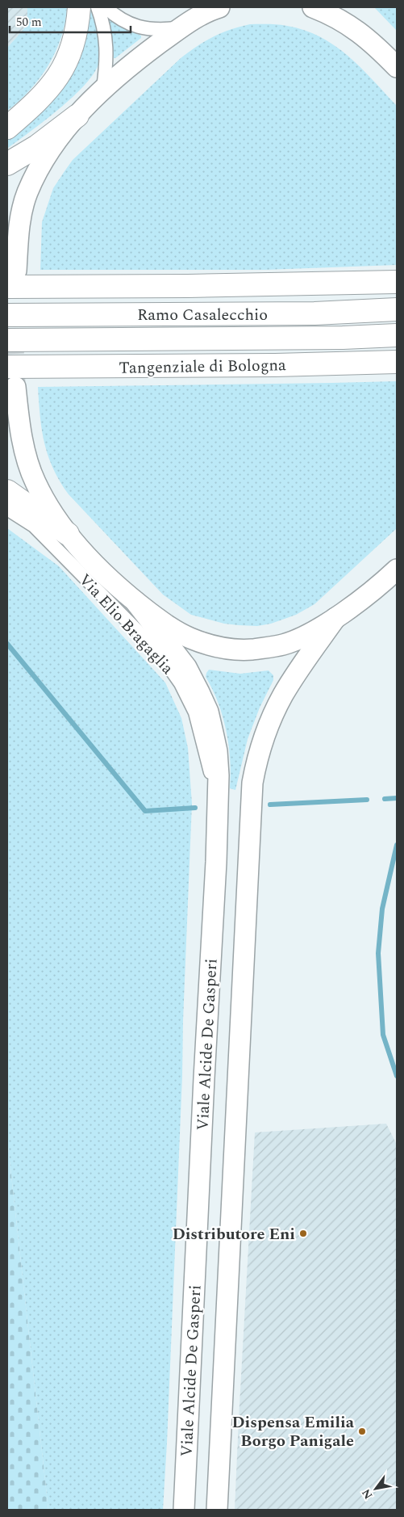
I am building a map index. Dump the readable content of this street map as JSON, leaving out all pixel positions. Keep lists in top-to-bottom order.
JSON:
{
  "streets": {
    "highway": ["Ramo Casalecchio", "Tangenziale di Bologna"],
    "main road": ["Viale Alcide De Gasperi"],
    "street": ["Via Elio Bragaglia"]
  },
  "crossings": [
    ["Via Elio Bragaglia", "Viale Alcide De Gasperi"]
  ],
  "places": ["Distributore Eni", "Dispensa Emilia Borgo Panigale"],
  "scale_bar": "50 m",
  "north": "bottom left"
}
